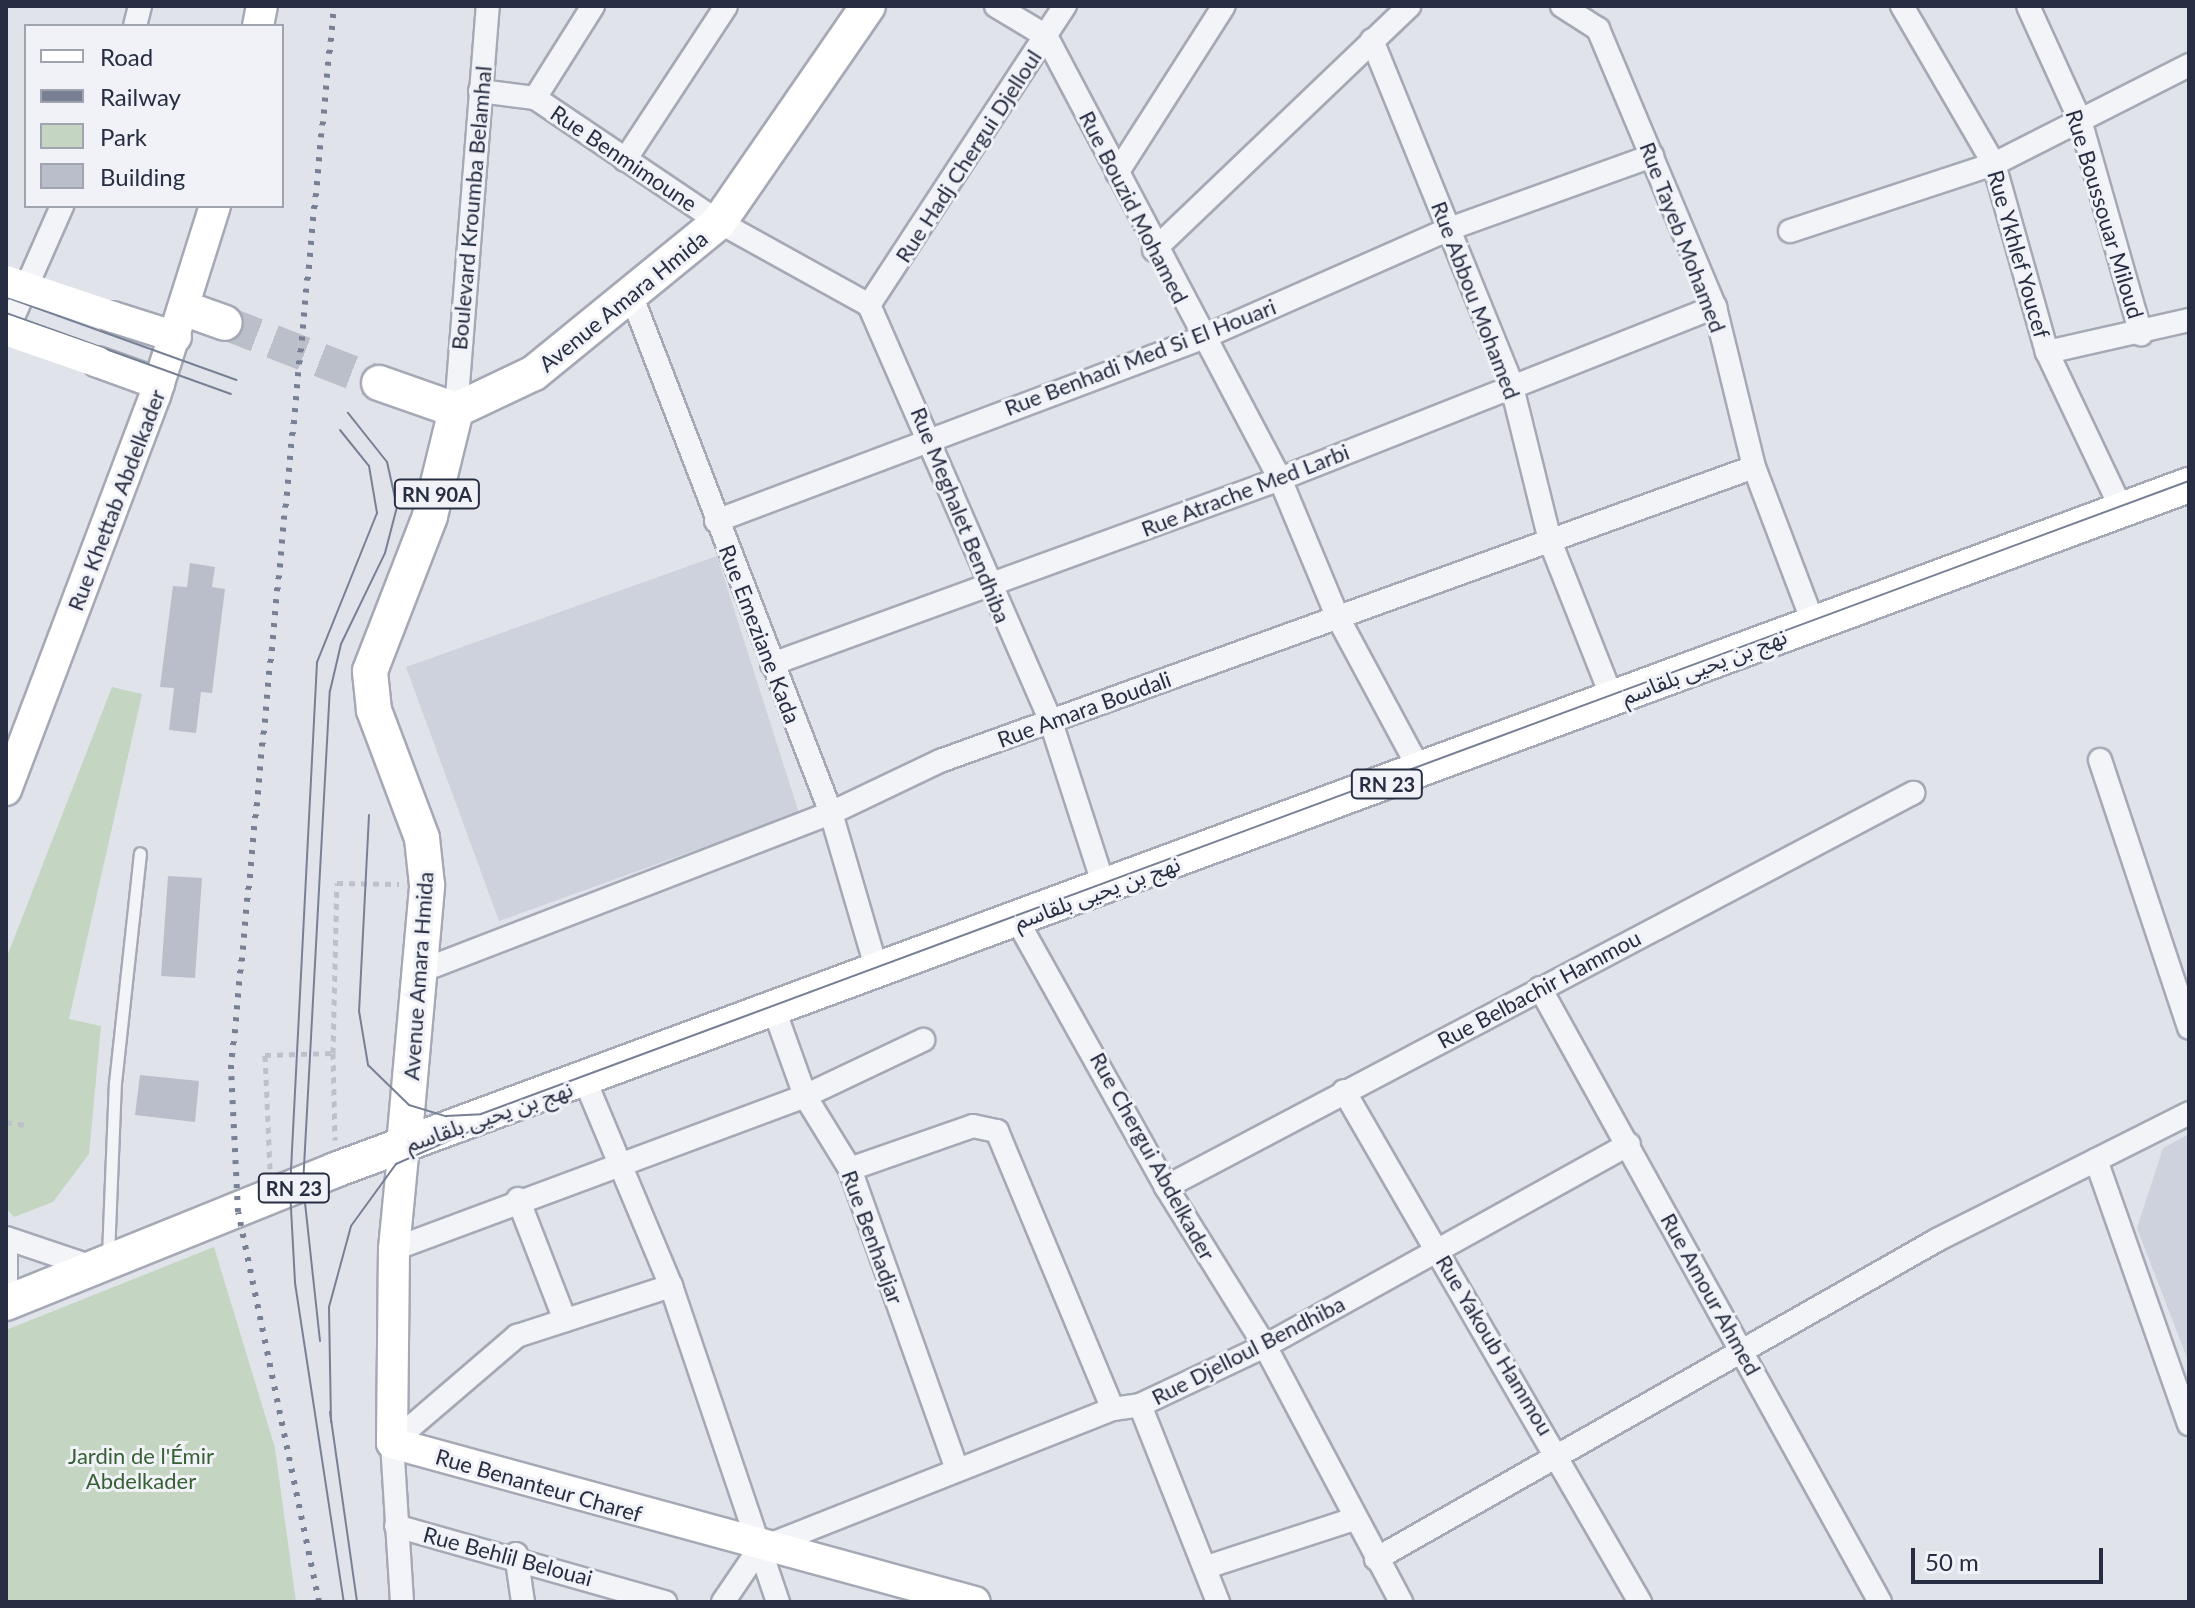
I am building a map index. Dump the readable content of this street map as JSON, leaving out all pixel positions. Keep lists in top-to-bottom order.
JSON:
{
  "streets": {
    "main road": [
      "Avenue Amara Hmida",
      "RN 90A",
      "Rue Khettab Abdelkader",
      "نهج بن يحيى بلقاسم",
      "RN 23",
      "Rue Benanteur Charef"
    ],
    "street": [
      "Rue Hadj Chergui Djelloul",
      "Rue Benmimoune",
      "Rue Bouzid Mohamed",
      "Boulevard Kroumba Belamhal",
      "Rue Boussouar Miloud",
      "Rue Tayeb Mohamed",
      "Rue Ykhlef Youcef",
      "Rue Abbou Mohamed",
      "Rue Benhadi Med Si El Houari",
      "Rue Atrache Med Larbi",
      "Rue Meghalet Bendhiba",
      "Rue Emeziane Kada",
      "Rue Amara Boudali",
      "Rue Belbachir Hammou",
      "Rue Chergui Abdelkader",
      "Rue Benhadjar",
      "Rue Amour Ahmed",
      "Rue Yakoub Hammou",
      "Rue Djelloul Bendhiba",
      "Rue Behlil Belouai"
    ]
  },
  "crossings": [
    ["Rue Hadj Chergui Djelloul", "Rue Bouzid Mohamed"],
    ["Rue Hadj Chergui Djelloul", "Rue Meghalet Bendhiba"],
    ["Rue Benmimoune", "Boulevard Kroumba Belamhal"],
    ["Rue Benmimoune", "Avenue Amara Hmida"],
    ["Rue Bouzid Mohamed", "Rue Benhadi Med Si El Houari"],
    ["Rue Bouzid Mohamed", "Rue Atrache Med Larbi"],
    ["Rue Bouzid Mohamed", "نهج بن يحيى بلقاسم"],
    ["Rue Bouzid Mohamed", "Rue Amara Boudali"],
    ["Boulevard Kroumba Belamhal", "Avenue Amara Hmida"],
    ["Rue Tayeb Mohamed", "Rue Benhadi Med Si El Houari"],
    ["Rue Tayeb Mohamed", "Rue Atrache Med Larbi"],
    ["Rue Tayeb Mohamed", "نهج بن يحيى بلقاسم"],
    ["Rue Tayeb Mohamed", "Rue Amara Boudali"],
    ["Rue Ykhlef Youcef", "نهج بن يحيى بلقاسم"],
    ["Rue Abbou Mohamed", "Rue Benhadi Med Si El Houari"],
    ["Rue Abbou Mohamed", "Rue Atrache Med Larbi"],
    ["Rue Abbou Mohamed", "نهج بن يحيى بلقاسم"],
    ["Rue Abbou Mohamed", "Rue Amara Boudali"],
    ["Avenue Amara Hmida", "Rue Emeziane Kada"],
    ["Avenue Amara Hmida", "نهج بن يحيى بلقاسم"],
    ["Avenue Amara Hmida", "Rue Amara Boudali"],
    ["Rue Benhadi Med Si El Houari", "Rue Meghalet Bendhiba"],
    ["Rue Benhadi Med Si El Houari", "Rue Emeziane Kada"],
    ["Rue Atrache Med Larbi", "Rue Meghalet Bendhiba"],
    ["Rue Atrache Med Larbi", "Rue Emeziane Kada"],
    ["Rue Meghalet Bendhiba", "نهج بن يحيى بلقاسم"],
    ["Rue Meghalet Bendhiba", "Rue Amara Boudali"],
    ["Rue Emeziane Kada", "نهج بن يحيى بلقاسم"],
    ["Rue Emeziane Kada", "Rue Amara Boudali"],
    ["نهج بن يحيى بلقاسم", "Rue Chergui Abdelkader"],
    ["نهج بن يحيى بلقاسم", "Rue Benhadjar"],
    ["Rue Belbachir Hammou", "Rue Chergui Abdelkader"],
    ["Rue Belbachir Hammou", "Rue Amour Ahmed"],
    ["Rue Belbachir Hammou", "Rue Yakoub Hammou"],
    ["Rue Chergui Abdelkader", "Rue Djelloul Bendhiba"],
    ["Rue Benhadjar", "Rue Djelloul Bendhiba"],
    ["Rue Amour Ahmed", "Rue Djelloul Bendhiba"],
    ["Rue Yakoub Hammou", "Rue Djelloul Bendhiba"],
    ["Rue Djelloul Bendhiba", "Rue Benanteur Charef"]
  ],
  "parks": ["Jardin de l'Émir Abdelkader"],
  "legend": [
    "Road",
    "Railway",
    "Park",
    "Building"
  ],
  "scale_bar": "50 m"
}
